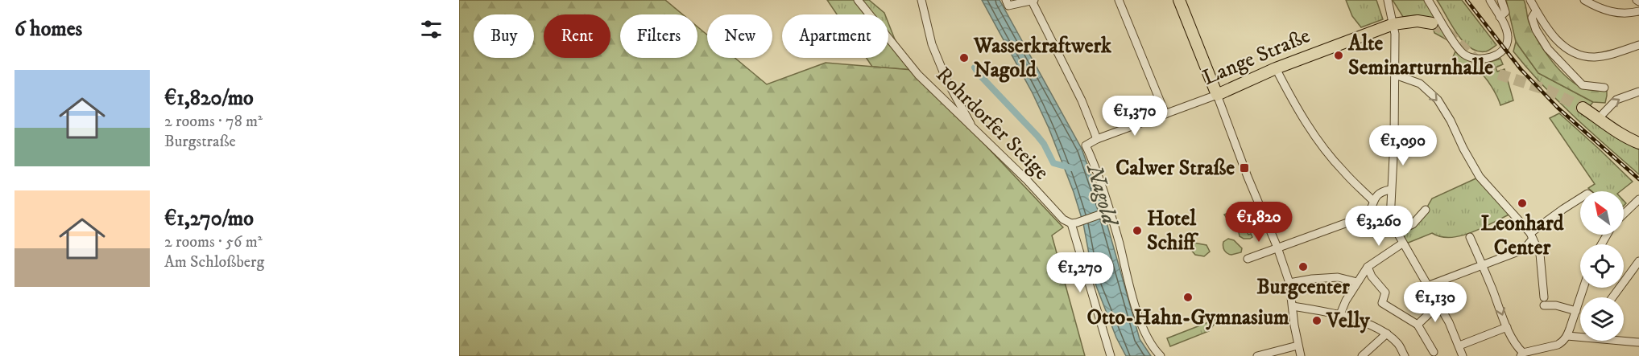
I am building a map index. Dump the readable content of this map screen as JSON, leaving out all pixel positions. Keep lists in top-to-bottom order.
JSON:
{
  "streets": {
    "main road": ["Lange Straße"],
    "street": ["Rohrdorfer Steige"]
  },
  "water": ["Nagold"],
  "places": {
    "other": [
      "Alte Seminarturnhalle",
      "Wasserkraftwerk Nagold",
      "Leonhard Center",
      "Hotel Schiff",
      "Burgcenter",
      "Otto-Hahn-Gymnasium",
      "Velly"
    ],
    "transit": ["Calwer Straße"]
  },
  "north": "top left",
  "page": {
    "heading": "6 homes",
    "chip": [
      "Buy",
      "Rent",
      "Filters",
      "New",
      "Apartment"
    ],
    "list": [
      {
        "name": "€1,820/mo",
        "note": "2 rooms · 78 m² · Burgstraße"
      },
      {
        "name": "€1,270/mo",
        "note": "2 rooms · 56 m² · Am Schloßberg"
      }
    ],
    "price": [
      "€1,370",
      "€1,090",
      "€1,820",
      "€3,260",
      "€1,270",
      "€1,130"
    ]
  }
}
